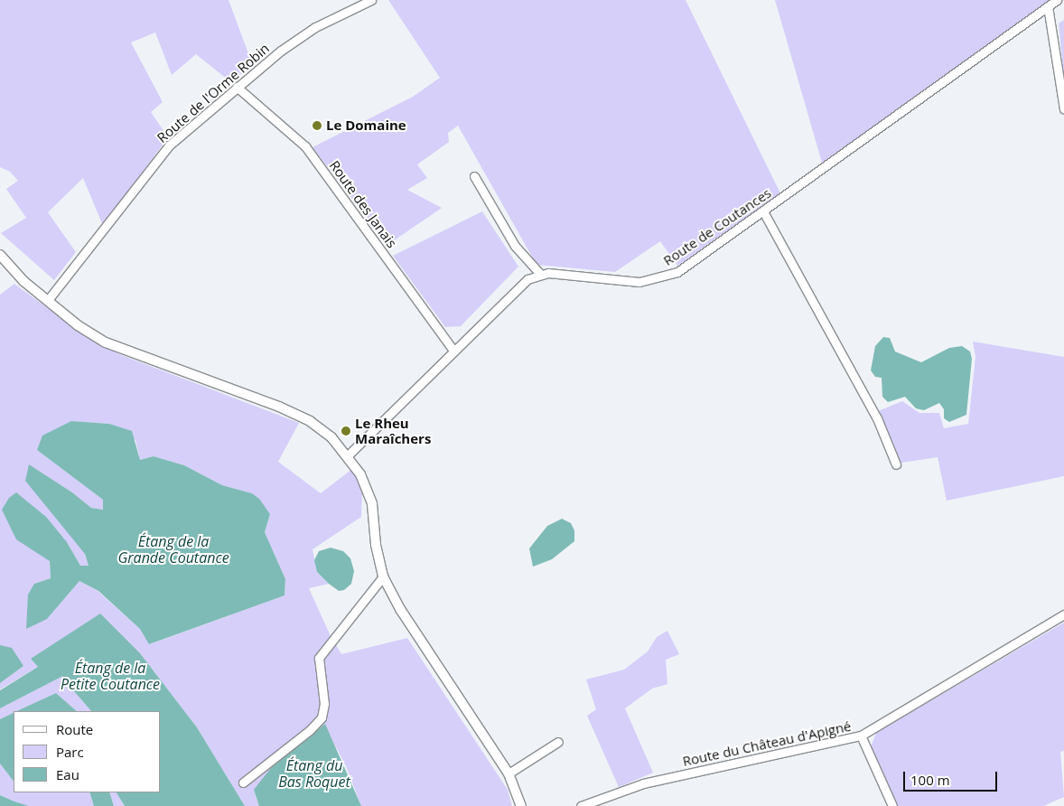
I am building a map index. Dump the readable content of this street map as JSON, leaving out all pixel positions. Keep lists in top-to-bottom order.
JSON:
{
  "streets": {
    "street": [
      "Route de l'Orme Robin",
      "Route des Janais",
      "Route de Coutances",
      "Route du Château d'Apigné"
    ]
  },
  "crossings": [
    ["Route de l'Orme Robin", "Route des Janais"]
  ],
  "water": ["Étang de la Grande Coutance", "Étang de la Petite Coutance", "Étang du Bas Roquet"],
  "places": ["Le Domaine", "Le Rheu Maraîchers"],
  "legend": ["Route", "Parc", "Eau"],
  "scale_bar": "100 m"
}
